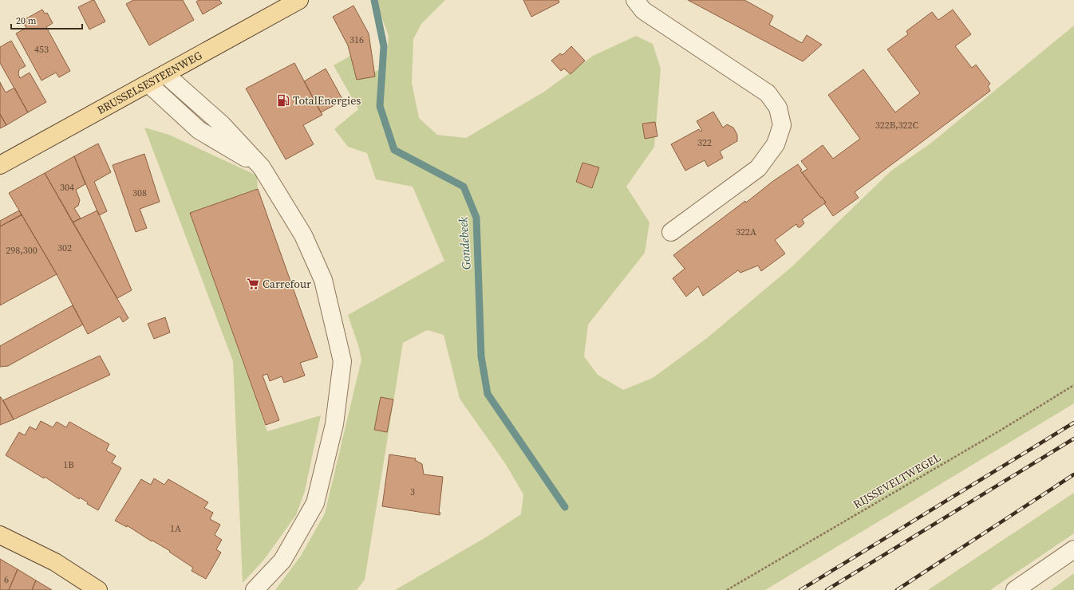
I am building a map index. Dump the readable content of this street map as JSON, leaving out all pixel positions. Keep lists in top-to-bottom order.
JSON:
{
  "streets": {
    "main road": ["BRUSSELSESTEENWEG"],
    "path": ["RIJSSEVELTWEGEL"]
  },
  "water": ["Gondebeek"],
  "places": {
    "fuel station": ["TotalEnergies"],
    "supermarket": ["Carrefour"]
  },
  "house_numbers": [
    "316",
    "453",
    "322B,322C",
    "322",
    "304",
    "308",
    "322A",
    "302",
    "298,300",
    "1B",
    "3",
    "1A",
    "6"
  ],
  "scale_bar": "20 m"
}
